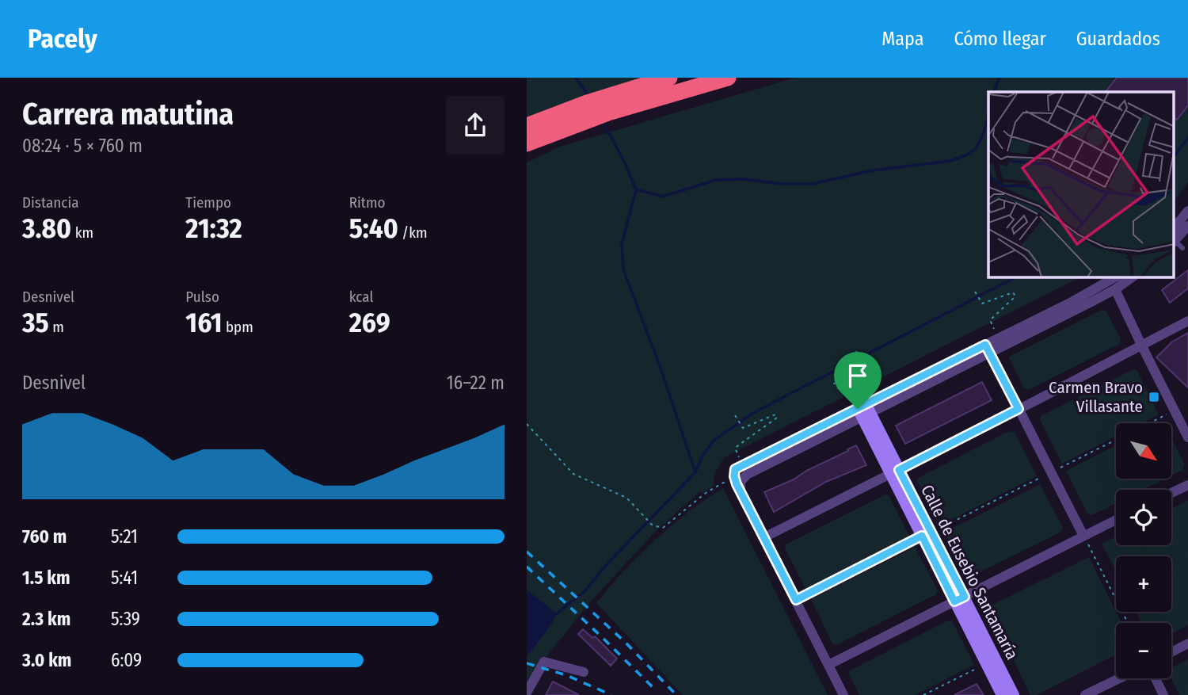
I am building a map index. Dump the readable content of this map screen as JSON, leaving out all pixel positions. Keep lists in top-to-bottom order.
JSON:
{
  "streets": {
    "main road": ["Calle de Eusebio Santamaría"]
  },
  "places": {
    "transit": ["Carmen Bravo Villasante"]
  },
  "north": "bottom right",
  "page": {
    "header": "Pacely",
    "nav": ["Mapa", "Cómo llegar", "Guardados"],
    "heading": ["Carrera matutina", "08:24 · 5 × 760 m"],
    "stats": [
      ["Distancia", "3.80 km"],
      ["Tiempo", "21:32"],
      ["Ritmo", "5:40 /km"],
      ["Desnivel", "35 m"],
      ["Pulso", "161 bpm"],
      ["kcal", "269"]
    ],
    "chart": ["Desnivel", "16–22 m"],
    "map_buttons": ["+", "−"],
    "list": [
      {
        "name": "760 m",
        "note": "5:21"
      },
      {
        "name": "1.5 km",
        "note": "5:41"
      },
      {
        "name": "2.3 km",
        "note": "5:39"
      },
      {
        "name": "3.0 km",
        "note": "6:09"
      }
    ]
  }
}
